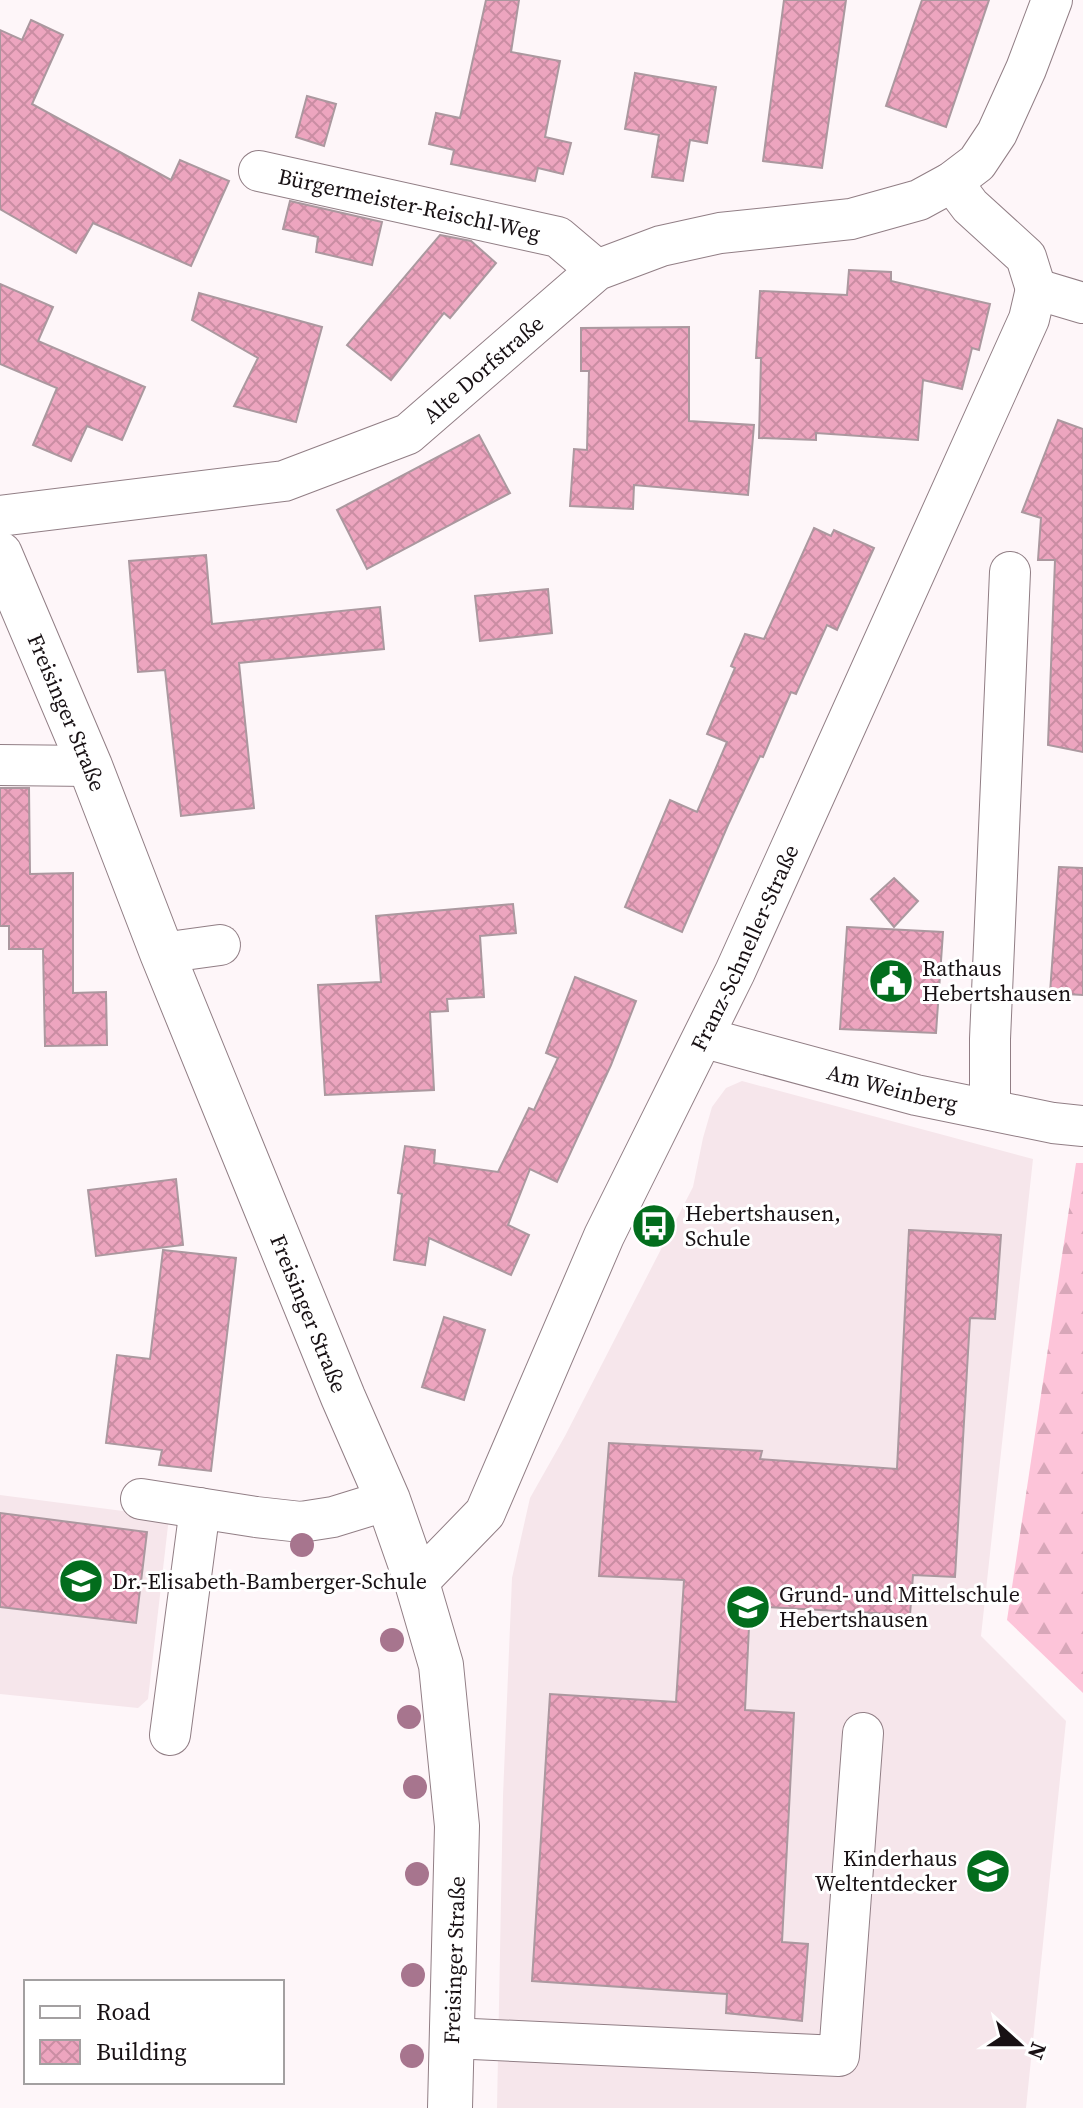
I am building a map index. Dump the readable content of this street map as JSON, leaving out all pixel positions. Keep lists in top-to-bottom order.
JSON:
{
  "streets": {
    "main road": ["Freisinger Straße"],
    "street": [
      "Bürgermeister-Reischl-Weg",
      "Alte Dorfstraße",
      "Franz-Schneller-Straße",
      "Am Weinberg"
    ]
  },
  "crossings": [
    ["Bürgermeister-Reischl-Weg", "Alte Dorfstraße"],
    ["Freisinger Straße", "Franz-Schneller-Straße"],
    ["Franz-Schneller-Straße", "Am Weinberg"]
  ],
  "places": {
    "public building": ["Rathaus Hebertshausen"],
    "bus stop": ["Hebertshausen, Schule"],
    "school or university": ["Dr.-Elisabeth-Bamberger-Schule", "Grund- und Mittelschule Hebertshausen", "Kinderhaus Weltentdecker"]
  },
  "legend": ["Road", "Building"],
  "north": "right"
}
